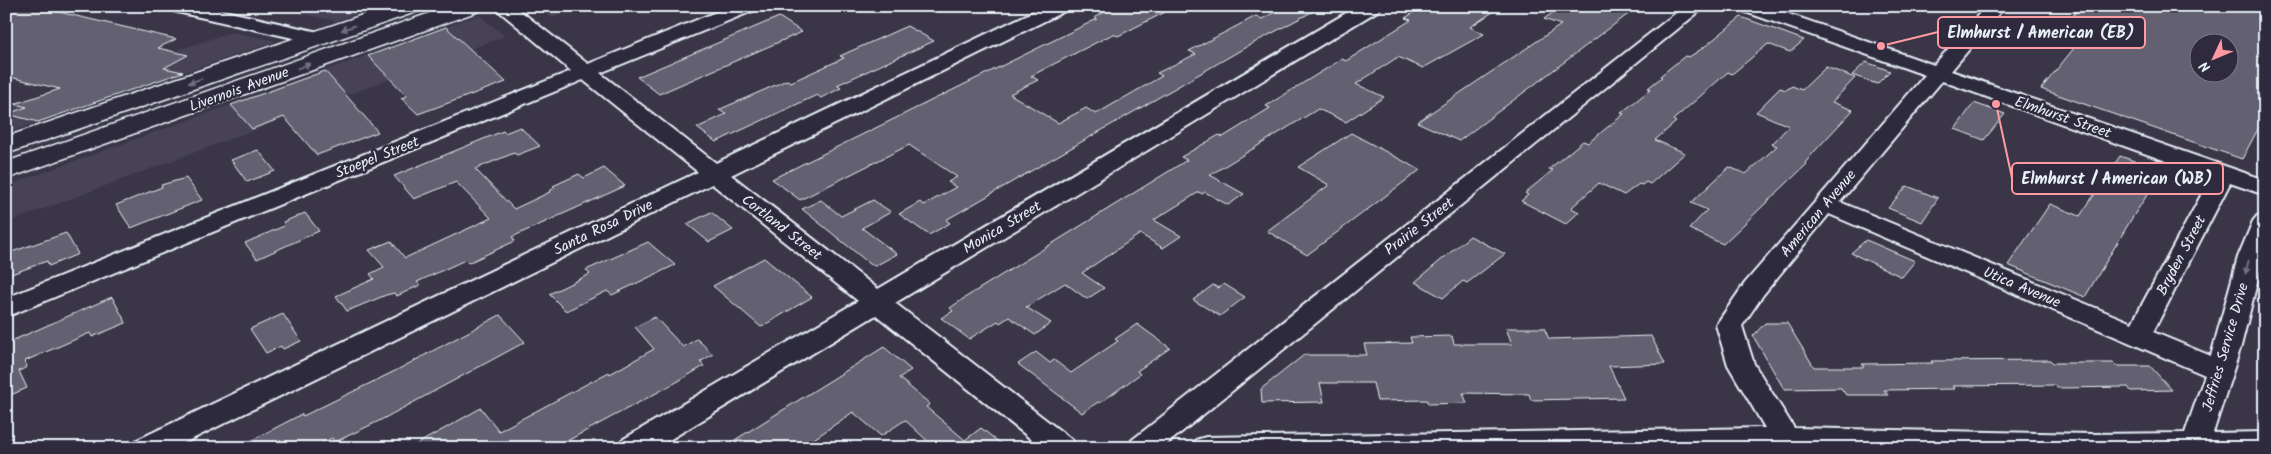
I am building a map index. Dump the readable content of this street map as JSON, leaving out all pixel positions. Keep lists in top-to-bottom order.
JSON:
{
  "streets": {
    "main road": ["Livernois Avenue"],
    "street": [
      "Elmhurst Street",
      "Stoepel Street",
      "American Avenue",
      "Prairie Street",
      "Santa Rosa Drive",
      "Cortland Street",
      "Monica Street",
      "Bryden Street",
      "Utica Avenue",
      "Jeffries Service Drive"
    ]
  },
  "crossings": [
    ["Elmhurst Street", "American Avenue"],
    ["Elmhurst Street", "Bryden Street"],
    ["Stoepel Street", "Cortland Street"],
    ["American Avenue", "Utica Avenue"],
    ["Santa Rosa Drive", "Cortland Street"],
    ["Cortland Street", "Monica Street"],
    ["Bryden Street", "Utica Avenue"],
    ["Utica Avenue", "Jeffries Service Drive"]
  ],
  "one_way": ["Jeffries Service Drive"],
  "places": ["Elmhurst / American (EB)", "Elmhurst / American (WB)"],
  "north": "bottom left"
}
